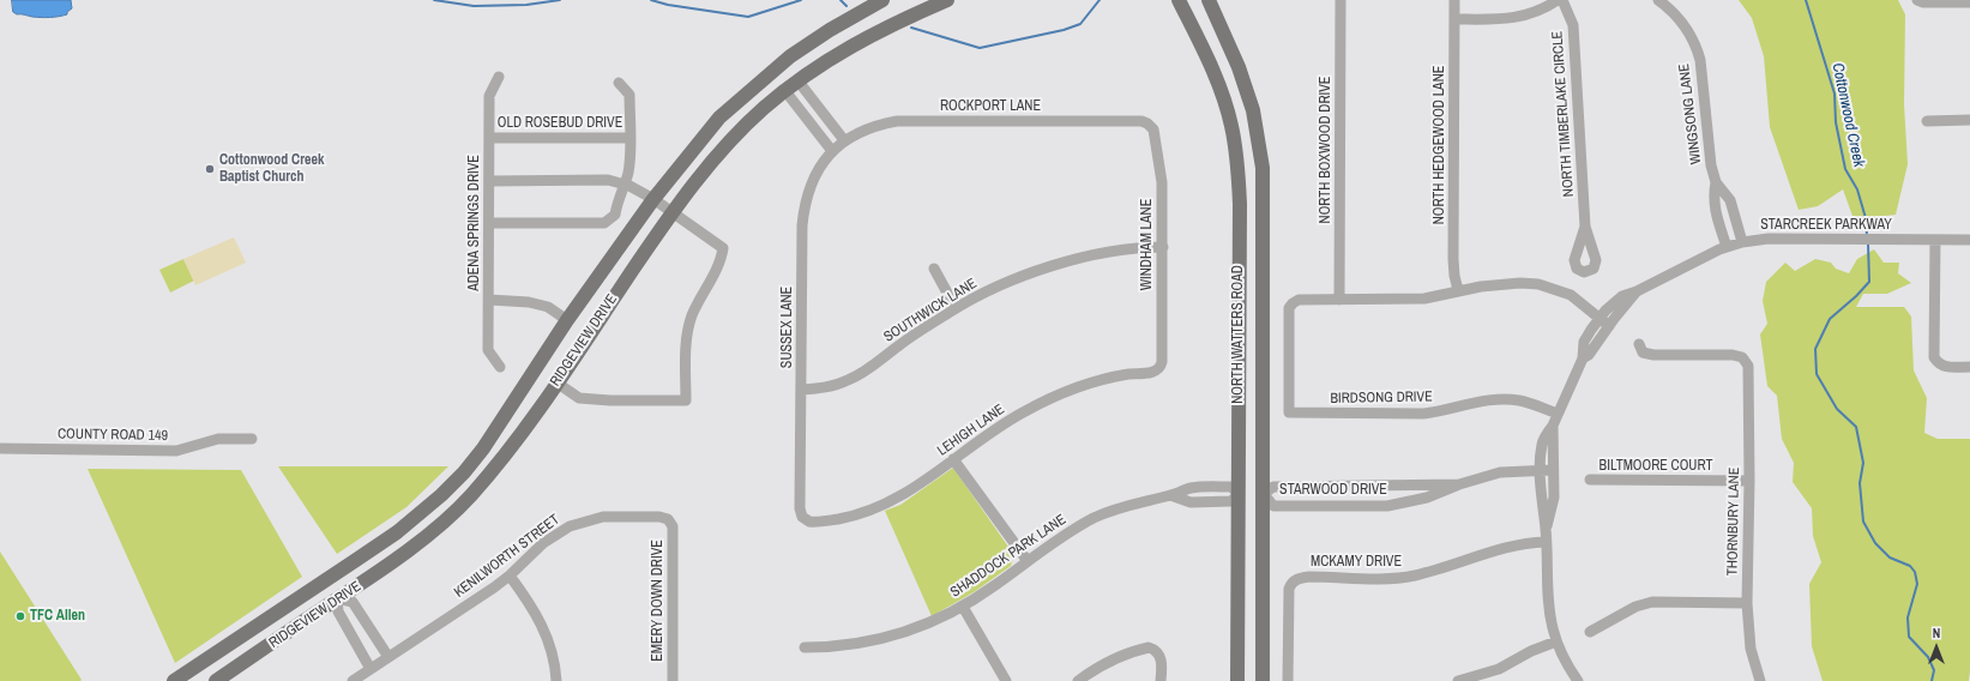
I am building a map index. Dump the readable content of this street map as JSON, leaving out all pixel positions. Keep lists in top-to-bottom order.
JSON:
{
  "streets": {
    "main road": ["NORTH WATTERS ROAD", "RIDGEVIEW DRIVE"],
    "street": [
      "ROCKPORT LANE",
      "NORTH TIMBERLAKE CIRCLE",
      "WINGSONG LANE",
      "OLD ROSEBUD DRIVE",
      "NORTH HEDGEWOOD LANE",
      "NORTH BOXWOOD DRIVE",
      "ADENA SPRINGS DRIVE",
      "STARCREEK PARKWAY",
      "WINDHAM LANE",
      "SOUTHWICK LANE",
      "SUSSEX LANE",
      "BIRDSONG DRIVE",
      "LEHIGH LANE",
      "COUNTY ROAD 149",
      "BILTMOORE COURT",
      "STARWOOD DRIVE",
      "THORNBURY LANE",
      "KENILWORTH STREET",
      "SHADDOCK PARK LANE",
      "MCKAMY DRIVE",
      "EMERY DOWN DRIVE"
    ]
  },
  "crossings": [
    ["ROCKPORT LANE", "WINDHAM LANE"],
    ["ROCKPORT LANE", "SUSSEX LANE"],
    ["WINGSONG LANE", "STARCREEK PARKWAY"],
    ["OLD ROSEBUD DRIVE", "ADENA SPRINGS DRIVE"],
    ["NORTH BOXWOOD DRIVE", "BIRDSONG DRIVE"],
    ["STARCREEK PARKWAY", "BIRDSONG DRIVE"],
    ["STARCREEK PARKWAY", "STARWOOD DRIVE"],
    ["STARCREEK PARKWAY", "MCKAMY DRIVE"],
    ["WINDHAM LANE", "SOUTHWICK LANE"],
    ["WINDHAM LANE", "LEHIGH LANE"],
    ["SOUTHWICK LANE", "SUSSEX LANE"],
    ["SUSSEX LANE", "LEHIGH LANE"],
    ["NORTH WATTERS ROAD", "STARWOOD DRIVE"],
    ["NORTH WATTERS ROAD", "SHADDOCK PARK LANE"],
    ["BILTMOORE COURT", "THORNBURY LANE"],
    ["KENILWORTH STREET", "EMERY DOWN DRIVE"]
  ],
  "water": ["Cottonwood Creek"],
  "places": ["Cottonwood Creek Baptist Church", "TFC Allen"],
  "north": "top"
}
